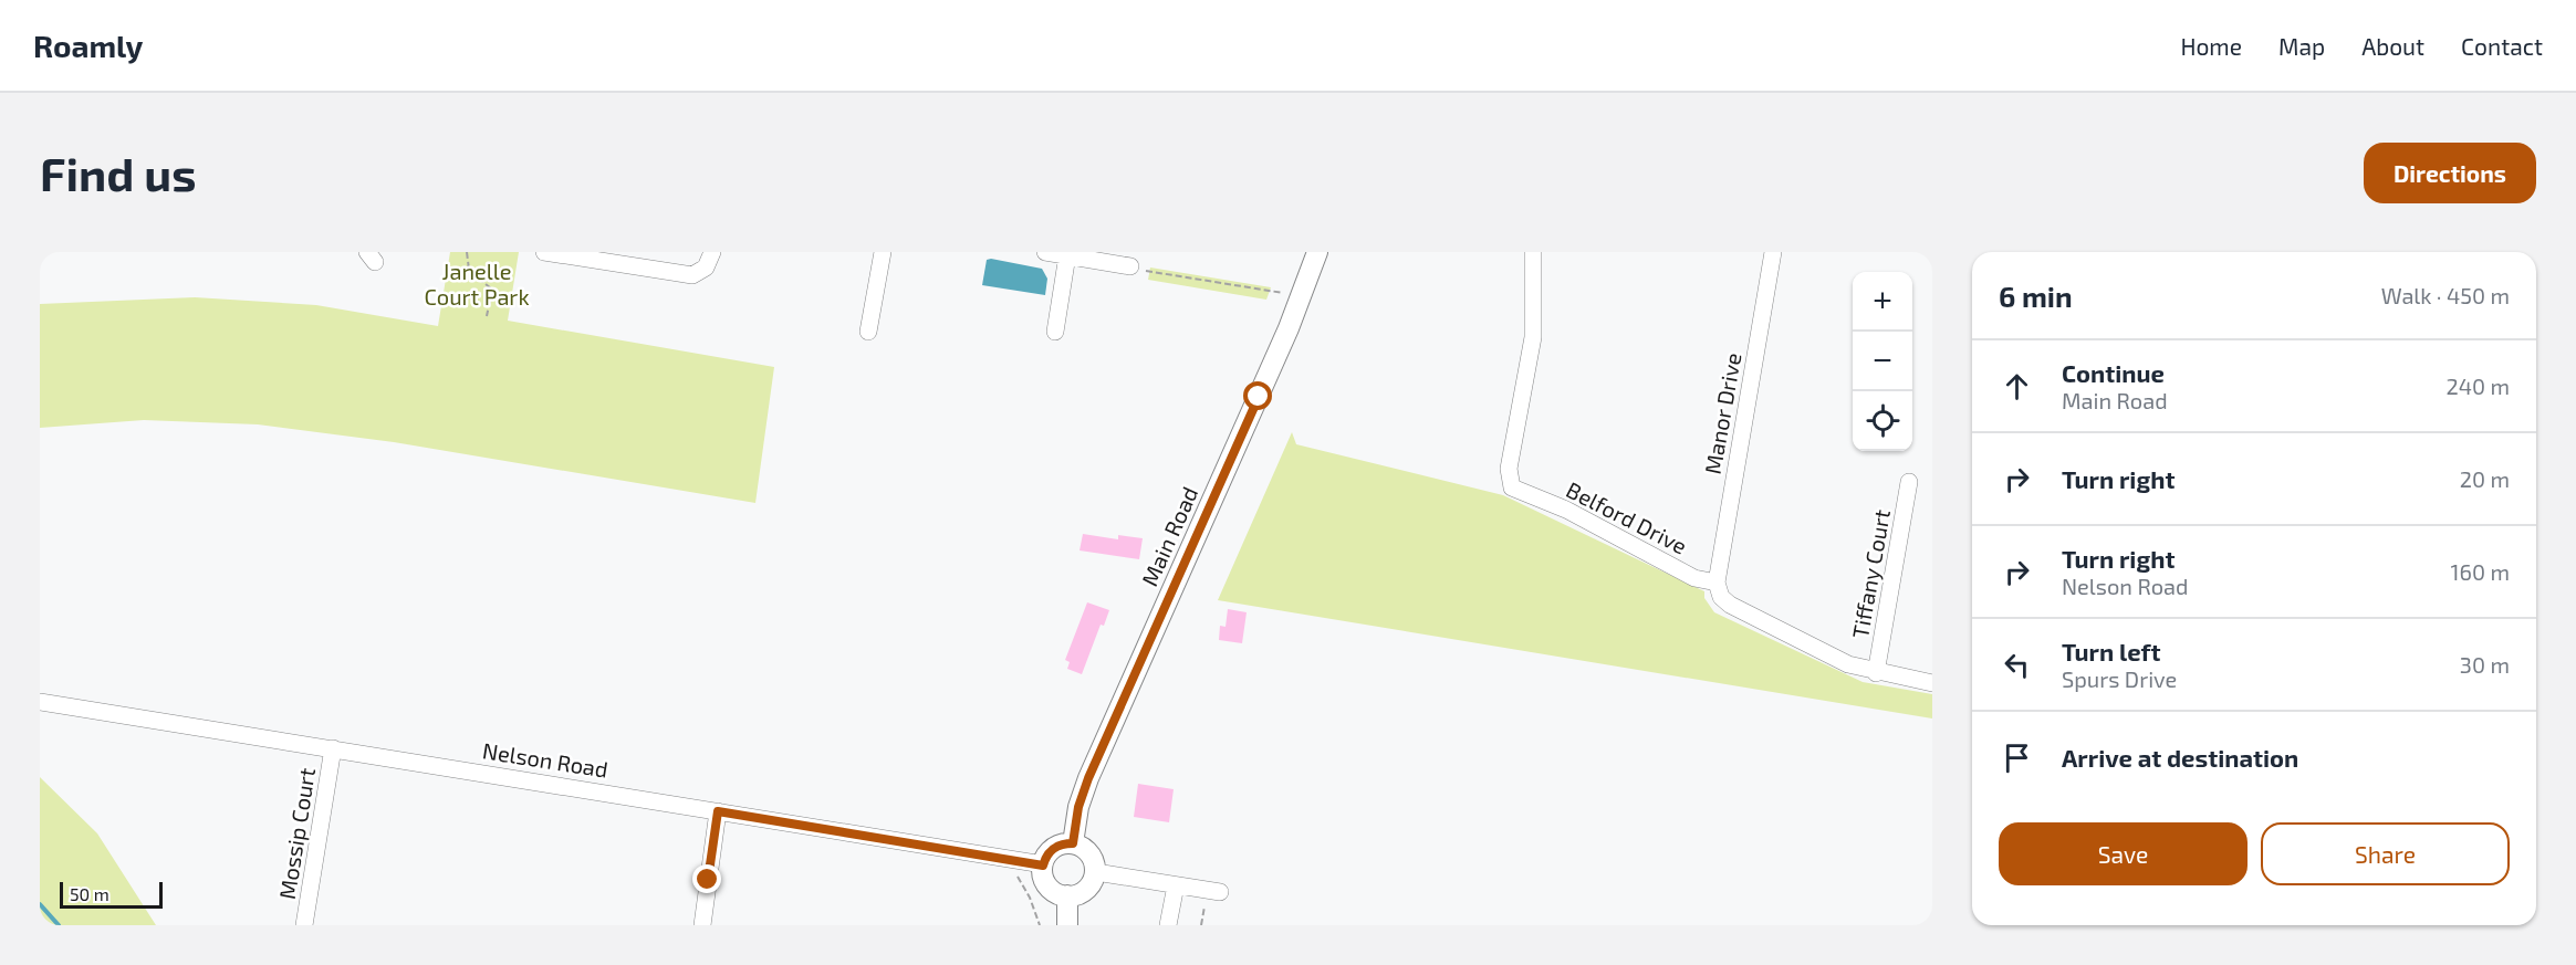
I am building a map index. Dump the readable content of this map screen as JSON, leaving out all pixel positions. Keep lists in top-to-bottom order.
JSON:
{
  "streets": {
    "main road": ["Main Road"],
    "street": [
      "Manor Drive",
      "Belford Drive",
      "Tiffany Court",
      "Nelson Road",
      "Mossip Court"
    ]
  },
  "crossings": [
    ["Manor Drive", "Belford Drive"],
    ["Main Road", "Nelson Road"],
    ["Nelson Road", "Mossip Court"]
  ],
  "parks": ["Janelle Court Park"],
  "scale_bar": "50 m",
  "page": {
    "header": "Roamly",
    "nav": [
      "Home",
      "Map",
      "About",
      "Contact"
    ],
    "buttons": [
      "Directions",
      ["Save", "Share"]
    ],
    "title": "Find us",
    "heading": ["6 min", "Walk · 450 m"],
    "map_buttons": ["+", "−"],
    "list": [
      ["Continue", "Main Road", "240 m"],
      ["Turn right", "20 m"],
      ["Turn right", "Nelson Road", "160 m"],
      ["Turn left", "Spurs Drive", "30 m"],
      "Arrive at destination"
    ],
    "scale": "50 m"
  }
}
